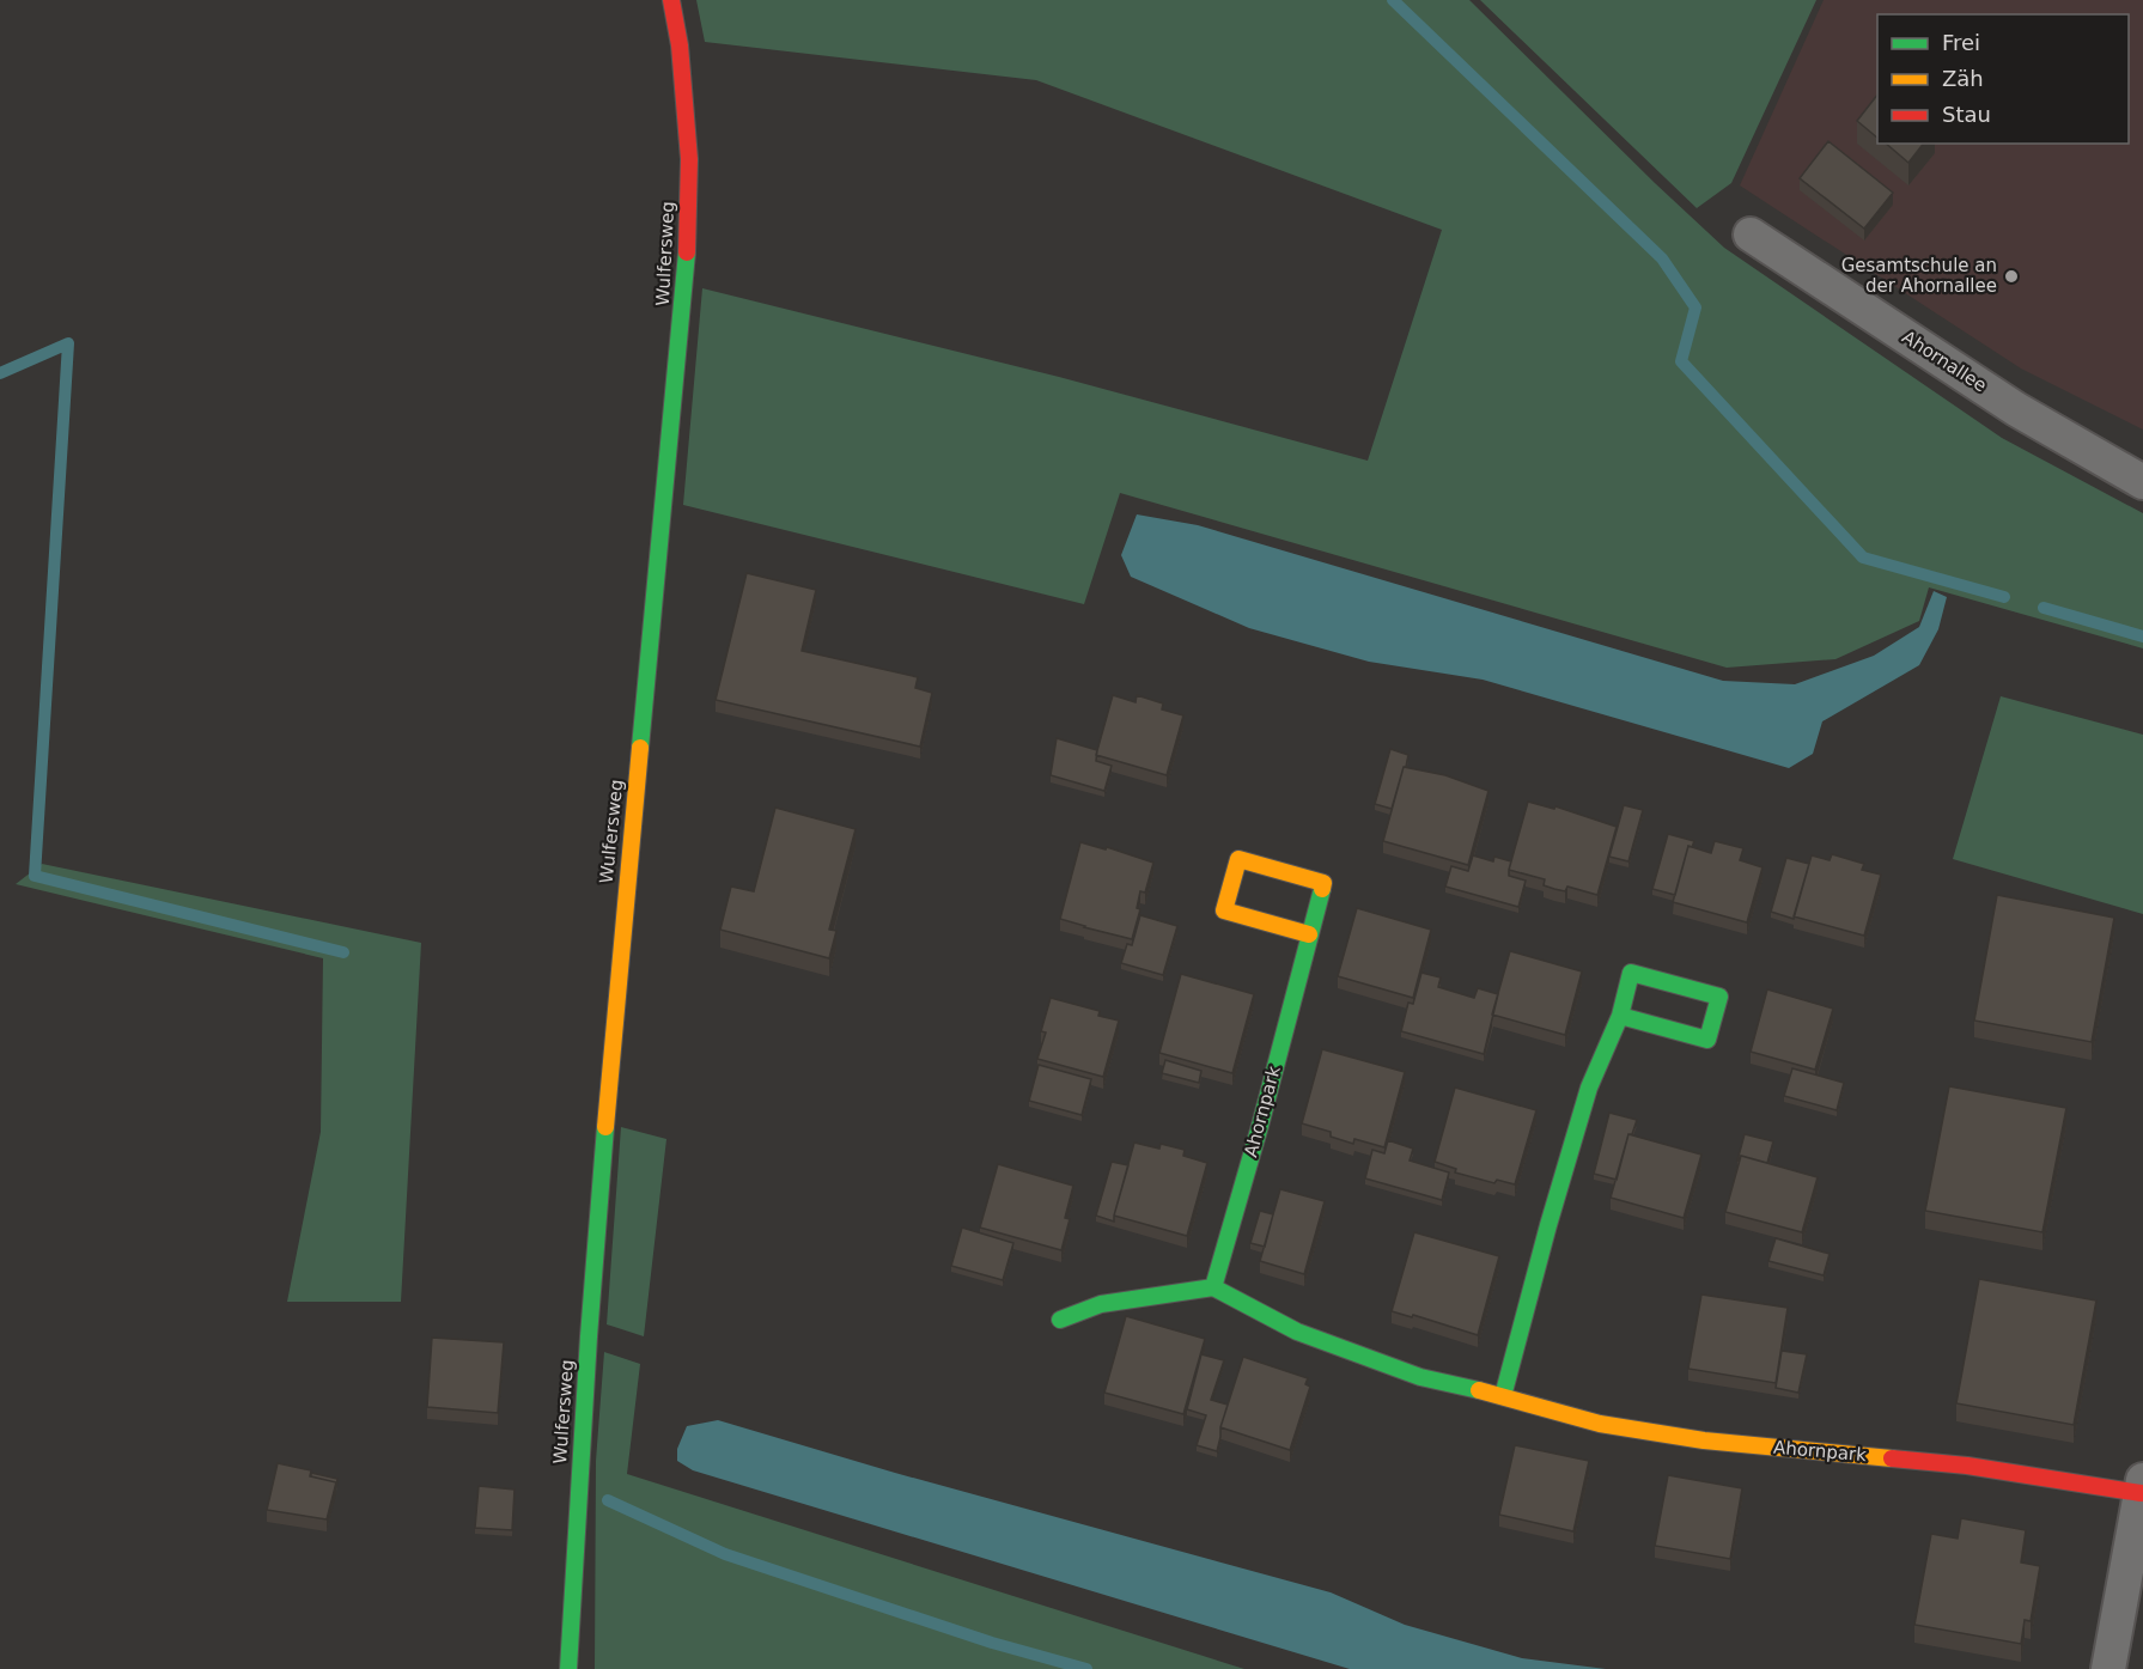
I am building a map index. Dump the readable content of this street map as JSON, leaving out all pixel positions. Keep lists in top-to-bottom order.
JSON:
{
  "streets": {
    "street": ["Wulfersweg", "Ahornallee", "Ahornpark"]
  },
  "places": ["Gesamtschule an der Ahornallee"],
  "legend": ["Frei", "Zäh", "Stau"]
}
